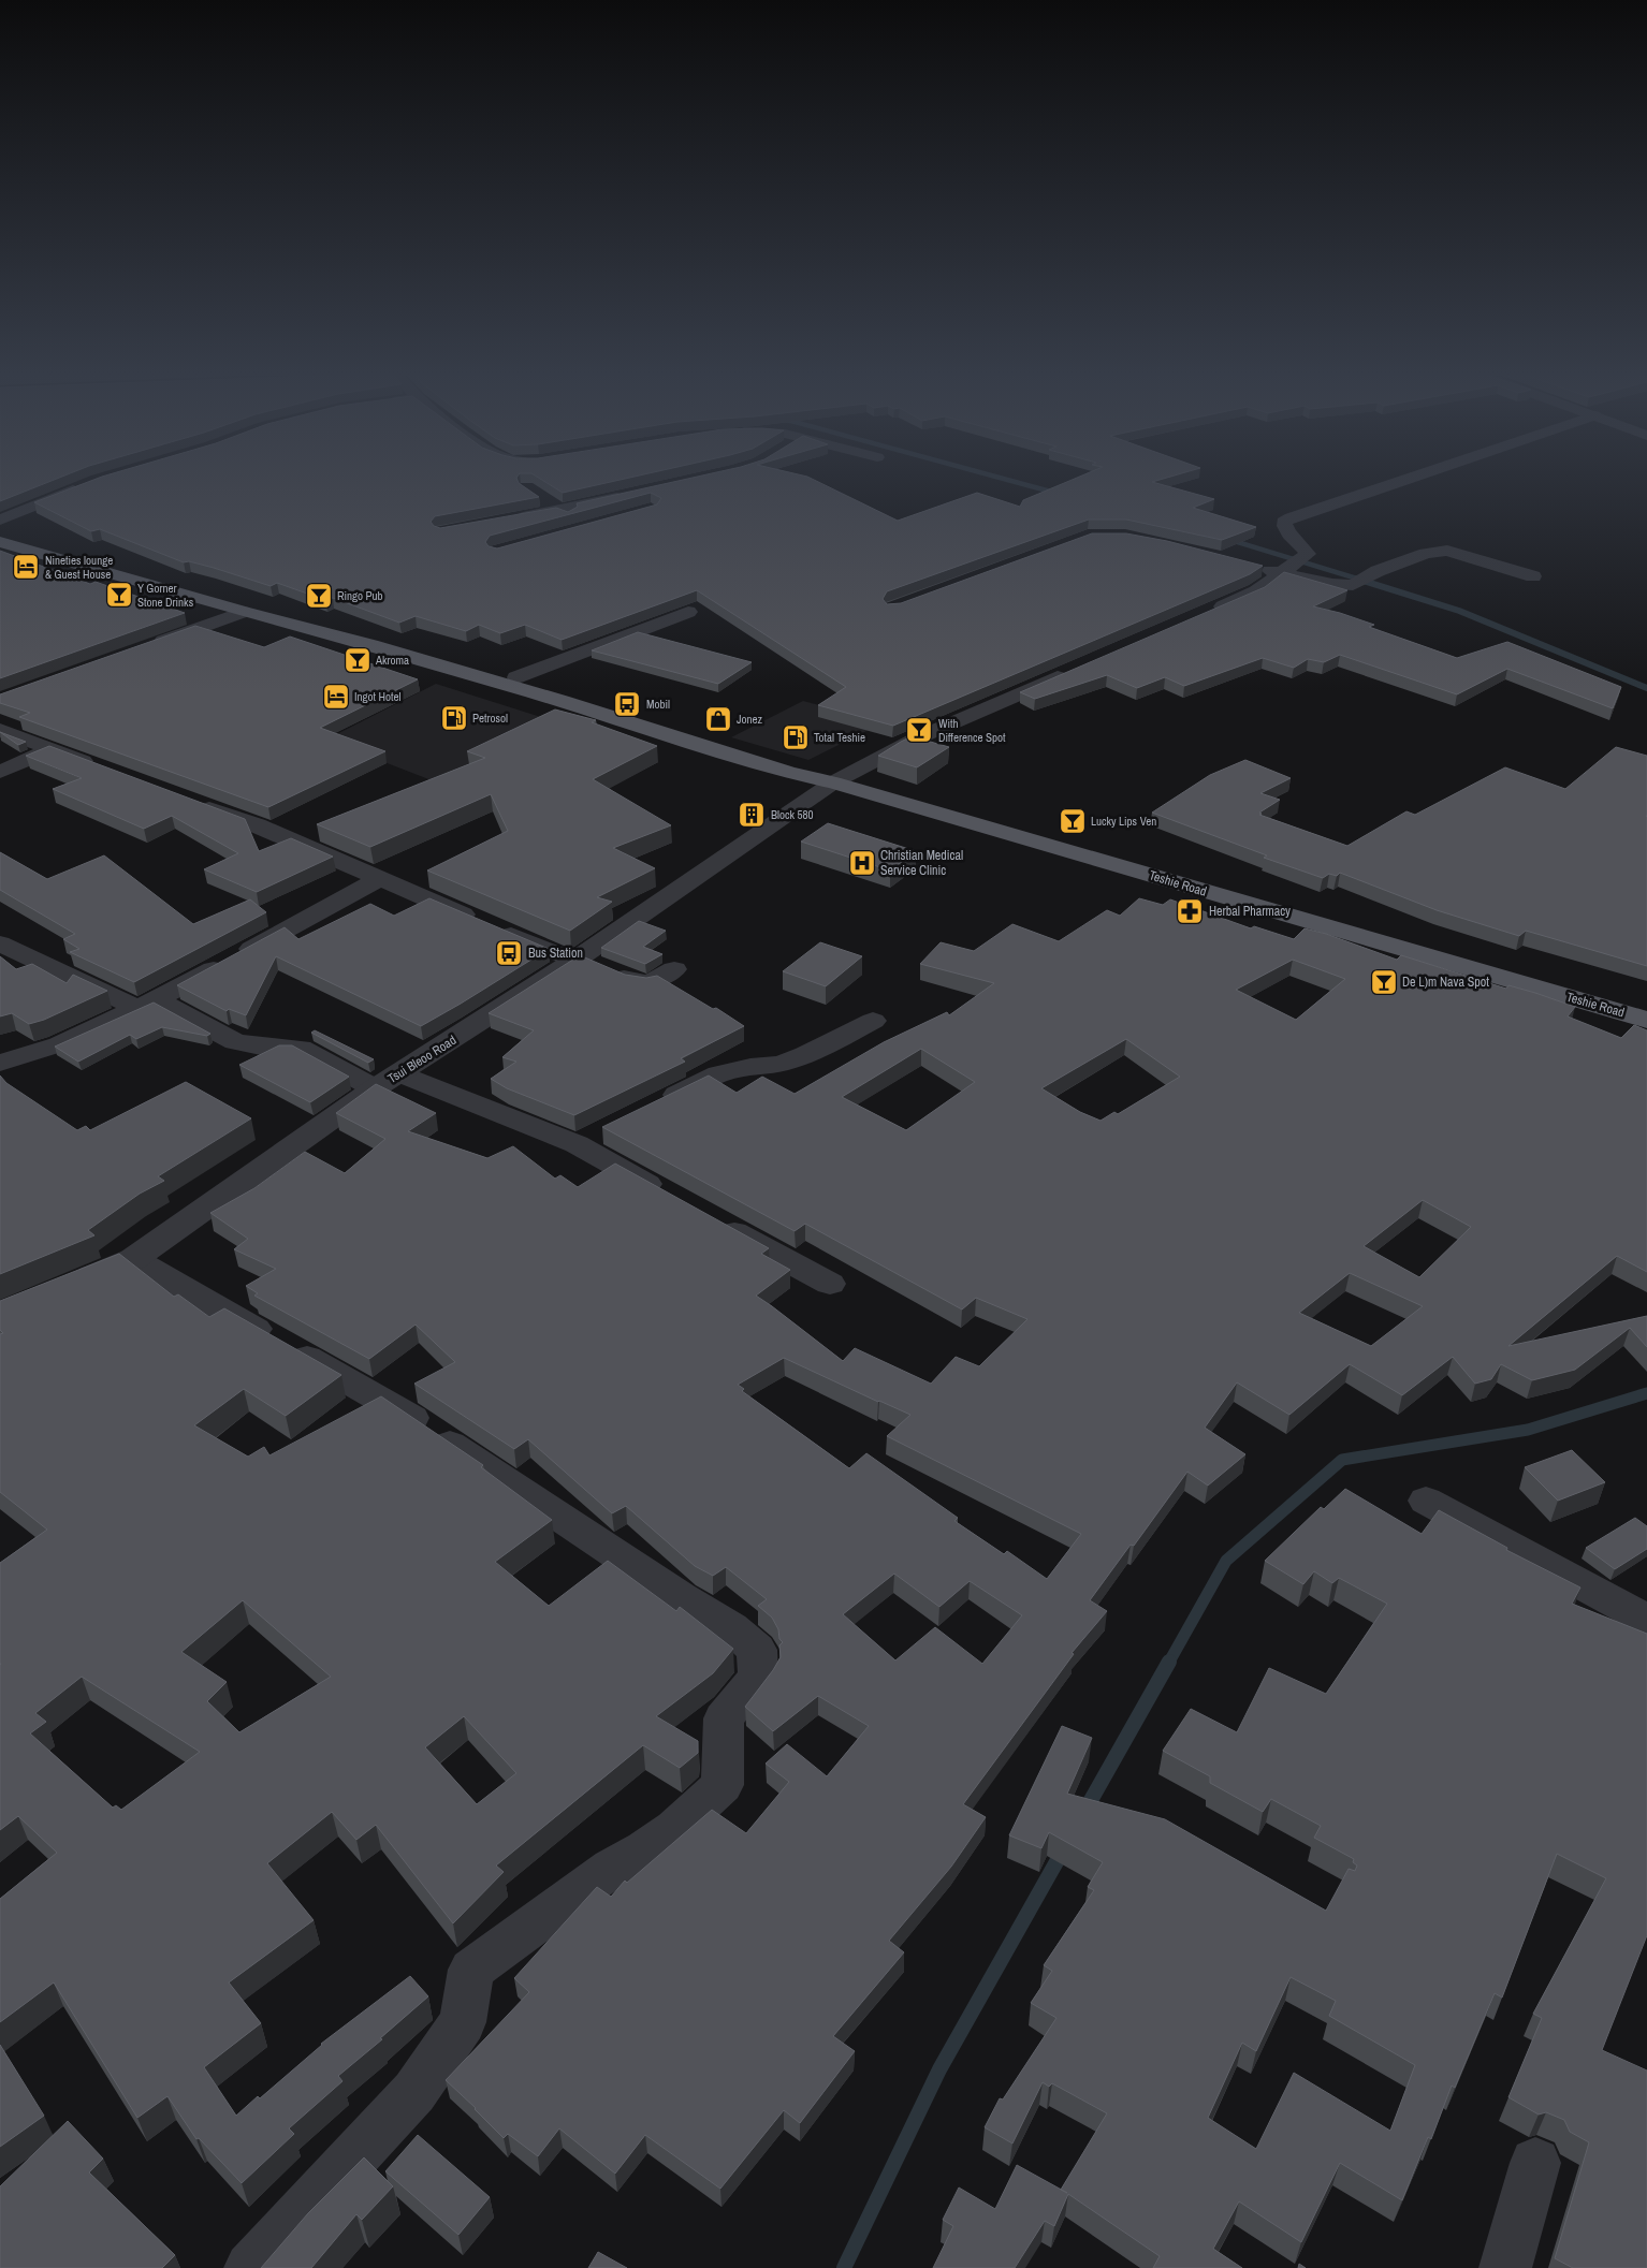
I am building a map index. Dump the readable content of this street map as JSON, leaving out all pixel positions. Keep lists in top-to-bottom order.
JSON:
{
  "streets": {
    "main road": ["Teshie Road"],
    "street": ["Tsui Bleoo Road"]
  },
  "crossings": [
    ["Teshie Road", "Tsui Bleoo Road"]
  ],
  "places": {
    "hotel": ["Nineties lounge & Guest House", "Ingot Hotel"],
    "bar": [
      "Y Gorner Stone Drinks",
      "Ringo Pub",
      "Akroma",
      "With Difference Spot",
      "Lucky Lips Ven",
      "De L)m Nava Spot"
    ],
    "bus stop": ["Mobil", "Bus Station"],
    "fuel station": ["Petrosol", "Total Teshie"],
    "shop": ["Jonez"],
    "building": ["Block 580"],
    "hospital": ["Christian Medical Service Clinic"],
    "pharmacy": ["Herbal Pharmacy"]
  }
}
